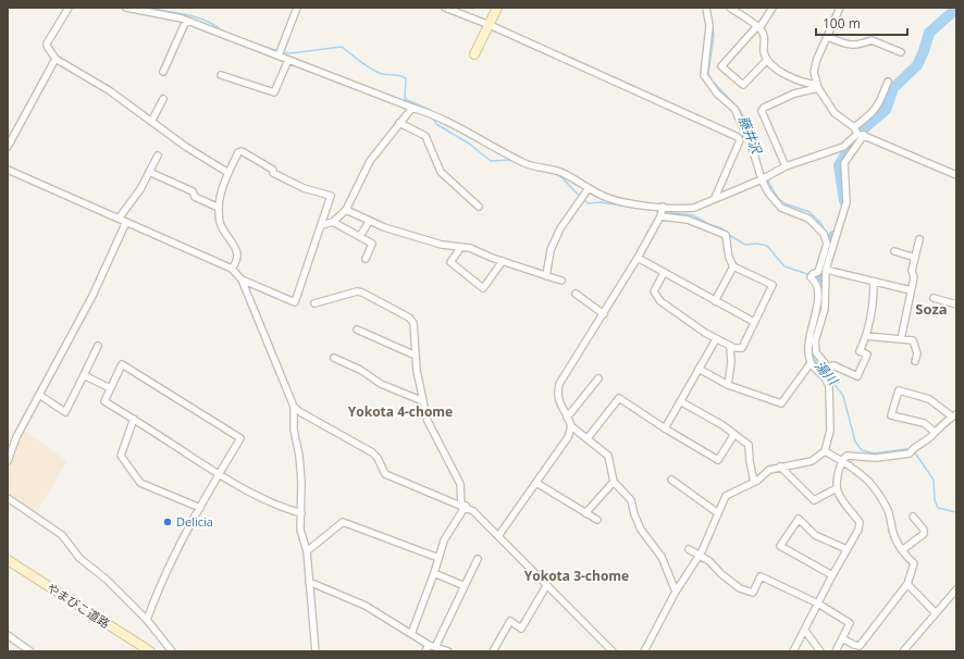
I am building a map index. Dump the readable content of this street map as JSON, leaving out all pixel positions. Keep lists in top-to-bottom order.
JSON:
{
  "streets": {
    "street": ["やまびこ道路"]
  },
  "districts": ["Soza", "Yokota 4-chome", "Yokota 3-chome"],
  "water": ["藤井沢", "湯川"],
  "places": ["Delicia"],
  "scale_bar": "100 m"
}
